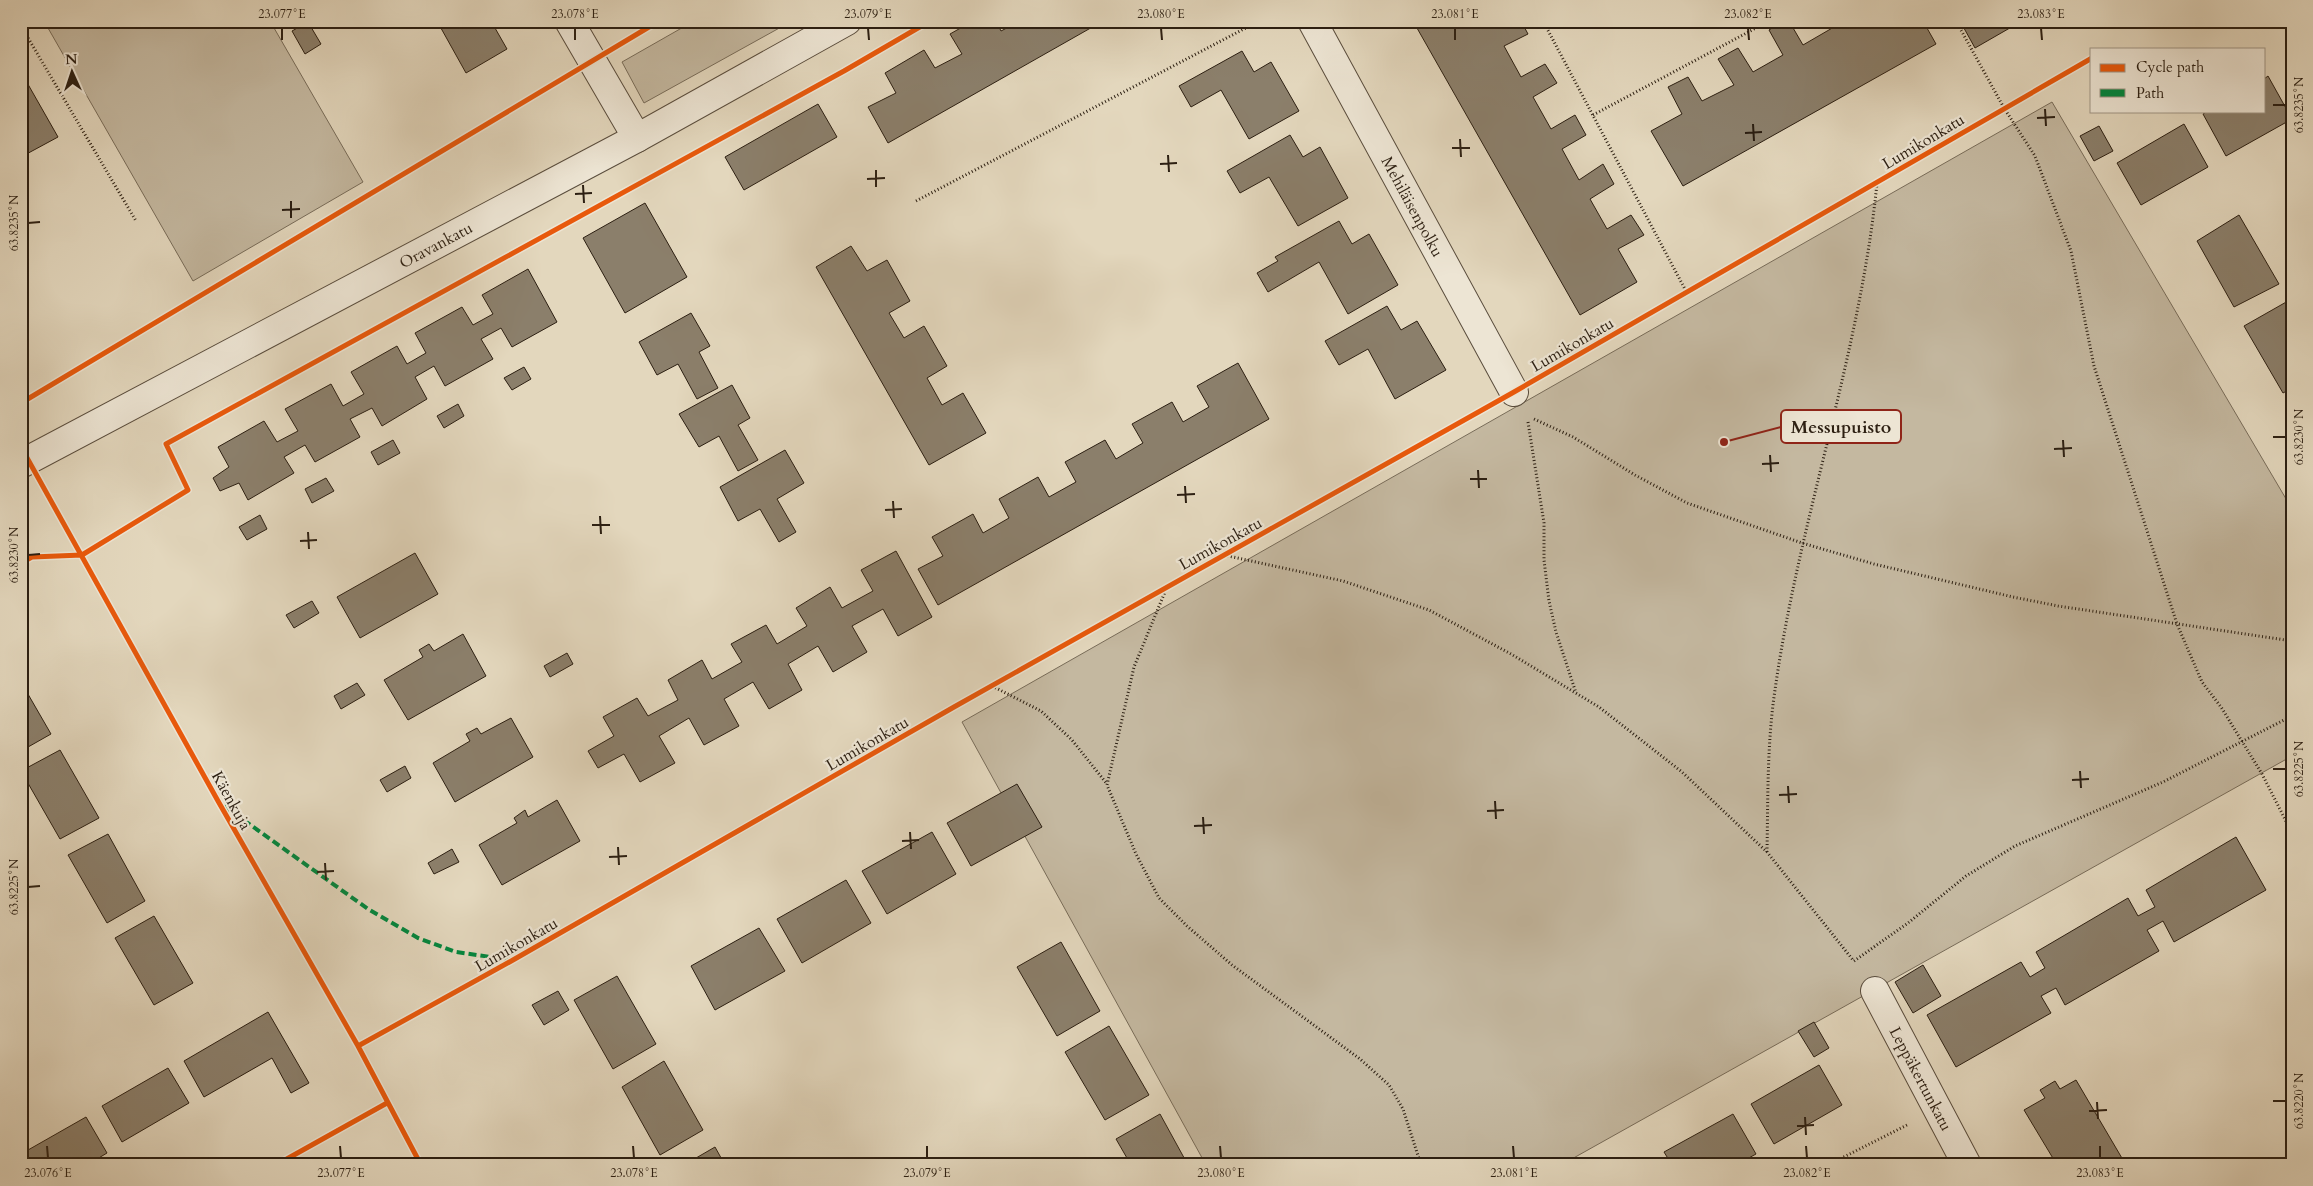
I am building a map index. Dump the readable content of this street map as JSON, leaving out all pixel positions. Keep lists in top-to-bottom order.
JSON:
{
  "streets": {
    "street": ["Mehiläisenpolku", "Oravankatu", "Leppäkertunkatu"],
    "cycle path": ["Lumikonkatu", "Käenkuja"]
  },
  "places": ["Messupuisto"],
  "legend": ["Cycle path", "Path"],
  "north": "top",
  "coordinates": [
    "23.077°E",
    "23.078°E",
    "23.079°E",
    "23.080°E",
    "23.081°E",
    "23.082°E",
    "23.083°E",
    "63.8235°N",
    "63.8230°N",
    "63.8225°N",
    "63.8220°N",
    "23.076°E"
  ]
}
